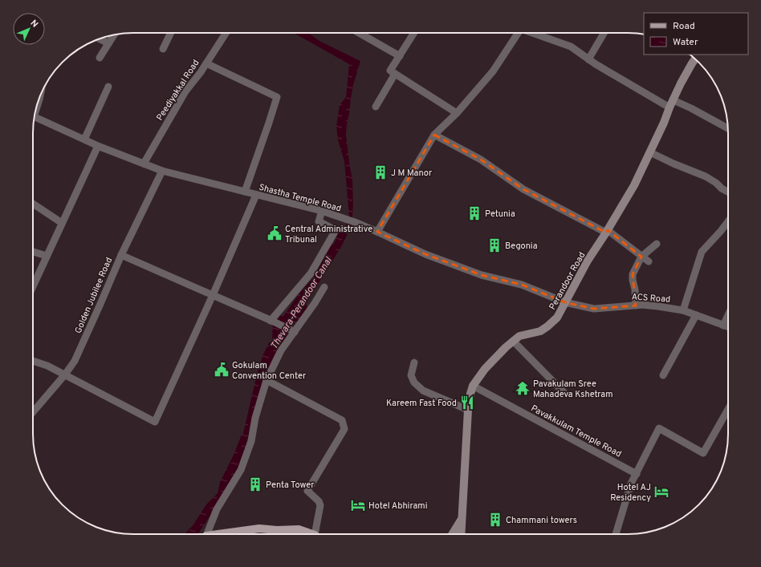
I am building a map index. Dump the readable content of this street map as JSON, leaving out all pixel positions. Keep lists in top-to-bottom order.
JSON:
{
  "streets": {
    "main road": ["Perandoor Road"],
    "street": [
      "Peediyakkal Road",
      "Shastha Temple Road",
      "Golden Jubilee Road",
      "ACS Road",
      "Pavakkulam Temple Road"
    ]
  },
  "crossings": [
    ["Peediyakkal Road", "Shastha Temple Road"],
    ["Shastha Temple Road", "Perandoor Road"],
    ["Shastha Temple Road", "Golden Jubilee Road"],
    ["Shastha Temple Road", "ACS Road"],
    ["Perandoor Road", "ACS Road"],
    ["Perandoor Road", "Pavakkulam Temple Road"]
  ],
  "water": ["Thevara-Perandoor Canal"],
  "places": {
    "building": [
      "J M Manor",
      "Petunia",
      "Begonia",
      "Penta Tower",
      "Chammani towers"
    ],
    "public building": ["Central Administrative Tribunal", "Gokulam Convention Center"],
    "temple": ["Pavakulam Sree Mahadeva Kshetram"],
    "restaurant": ["Kareem Fast Food"],
    "hotel": ["Hotel AJ Residency", "Hotel Abhirami"]
  },
  "legend": ["Road", "Water"],
  "north": "top right"
}
